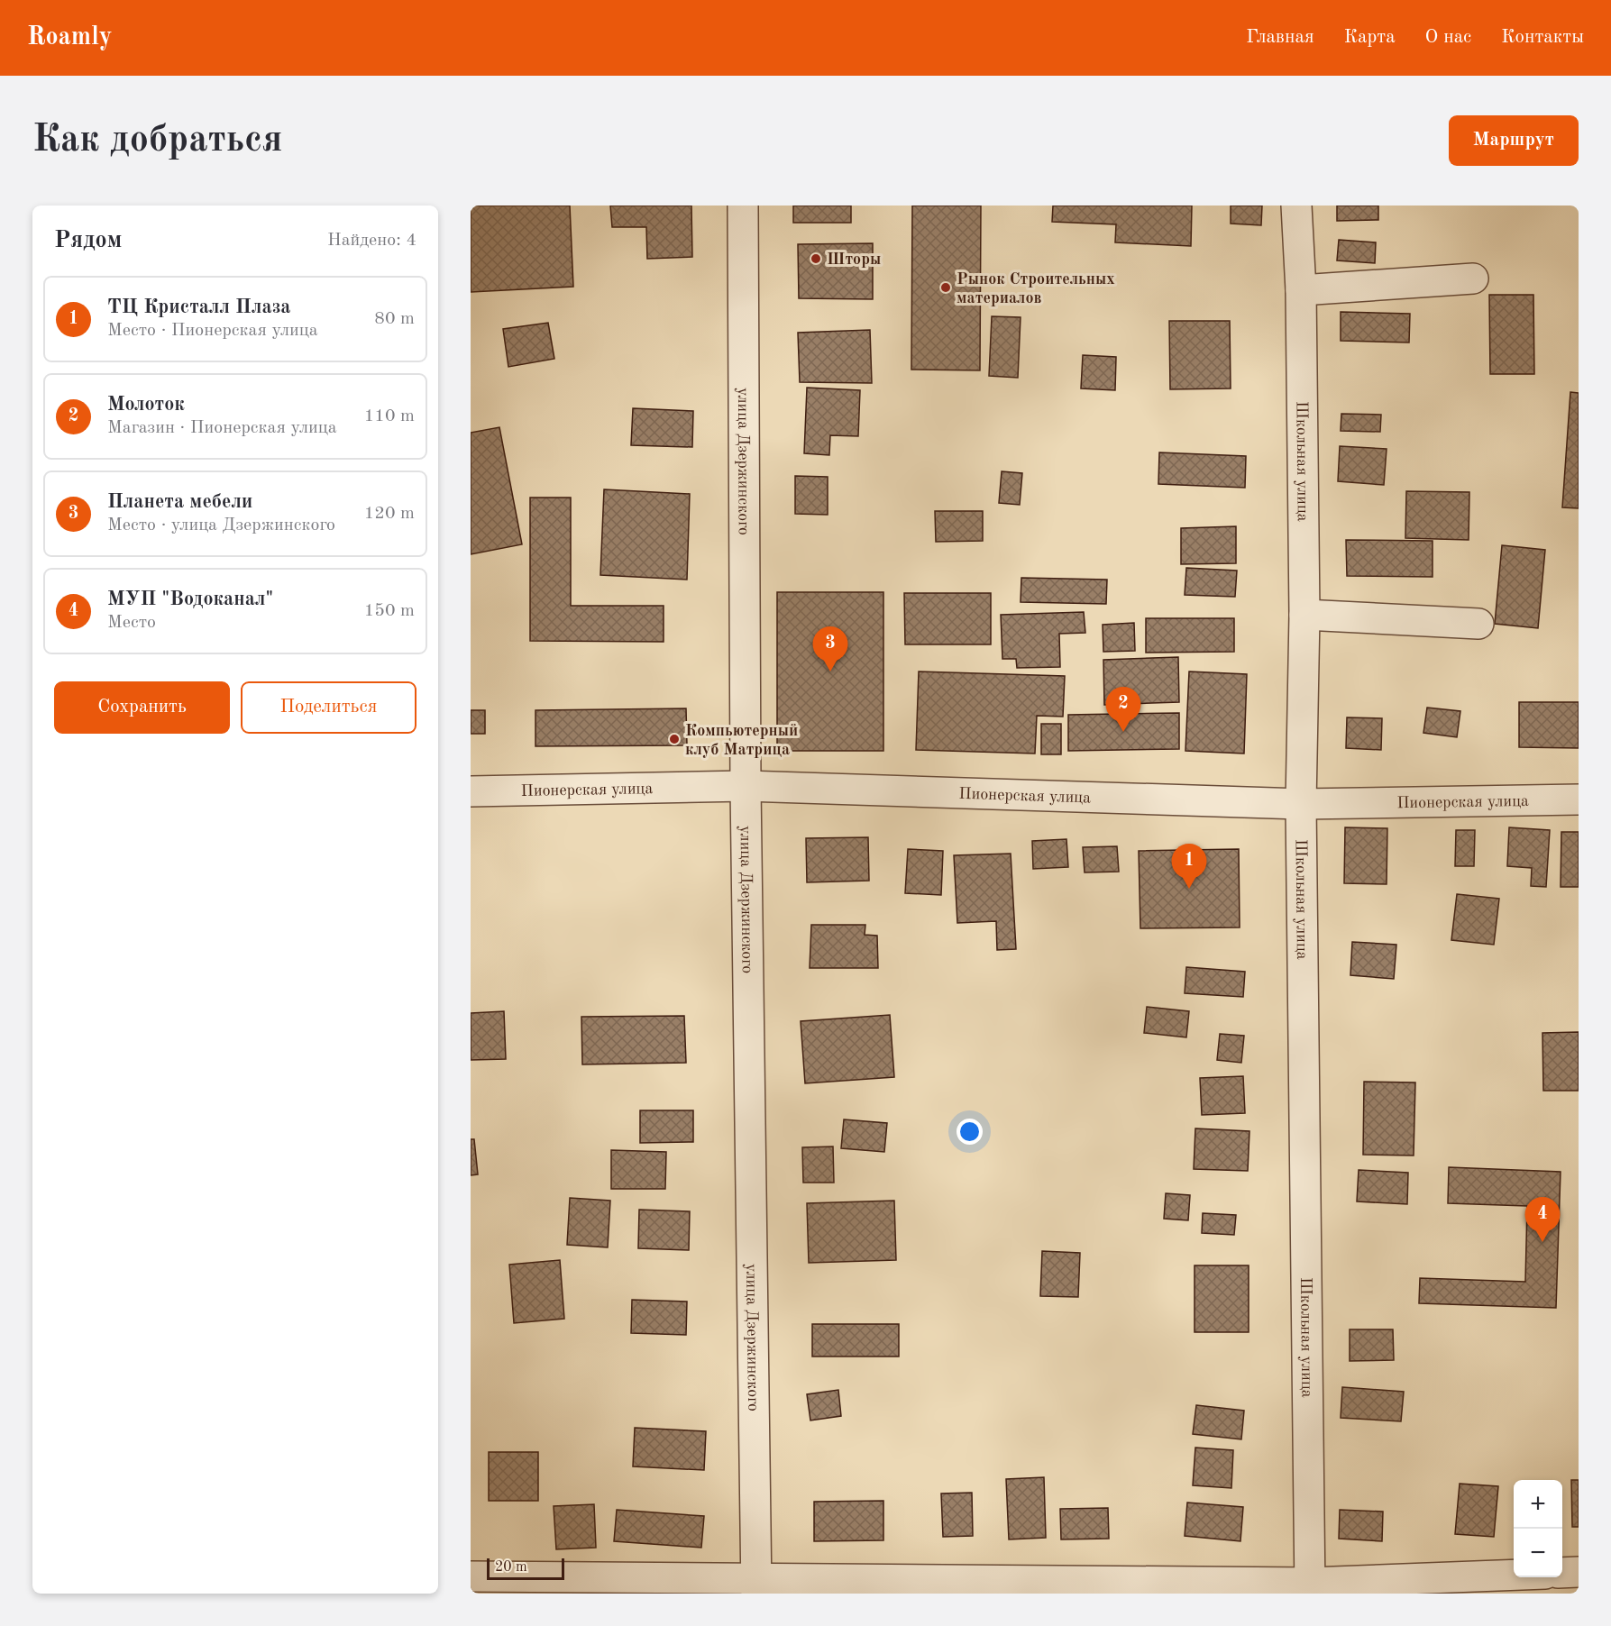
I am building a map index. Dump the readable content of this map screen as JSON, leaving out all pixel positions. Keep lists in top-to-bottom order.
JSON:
{
  "streets": {
    "street": ["улица Дзержинского", "Школьная улица", "Пионерская улица"]
  },
  "crossings": [
    ["улица Дзержинского", "Пионерская улица"],
    ["Школьная улица", "Пионерская улица"]
  ],
  "places": ["Шторы", "Рынок Строительных материалов", "Компьютерный клуб Матрица"],
  "scale_bar": "20 m",
  "page": {
    "header": "Roamly",
    "nav": [
      "Главная",
      "Карта",
      "О нас",
      "Контакты"
    ],
    "buttons": [
      "Маршрут",
      ["Сохранить", "Поделиться"]
    ],
    "title": "Как добраться",
    "heading": ["Рядом", "Найдено: 4"],
    "list": [
      {
        "mark": "1",
        "name": "ТЦ Кристалл Плаза",
        "note": "Место · Пионерская улица",
        "value": "80 m"
      },
      {
        "mark": "2",
        "name": "Молоток",
        "note": "Магазин · Пионерская улица",
        "value": "110 m"
      },
      {
        "mark": "3",
        "name": "Планета мебели",
        "note": "Место · улица Дзержинского",
        "value": "120 m"
      },
      {
        "mark": "4",
        "name": "МУП \"Водоканал\"",
        "note": "Место",
        "value": "150 m"
      }
    ],
    "pins": [
      "3",
      "2",
      "1",
      "4"
    ],
    "map_buttons": ["+", "−"],
    "scale": "20 m"
  }
}
